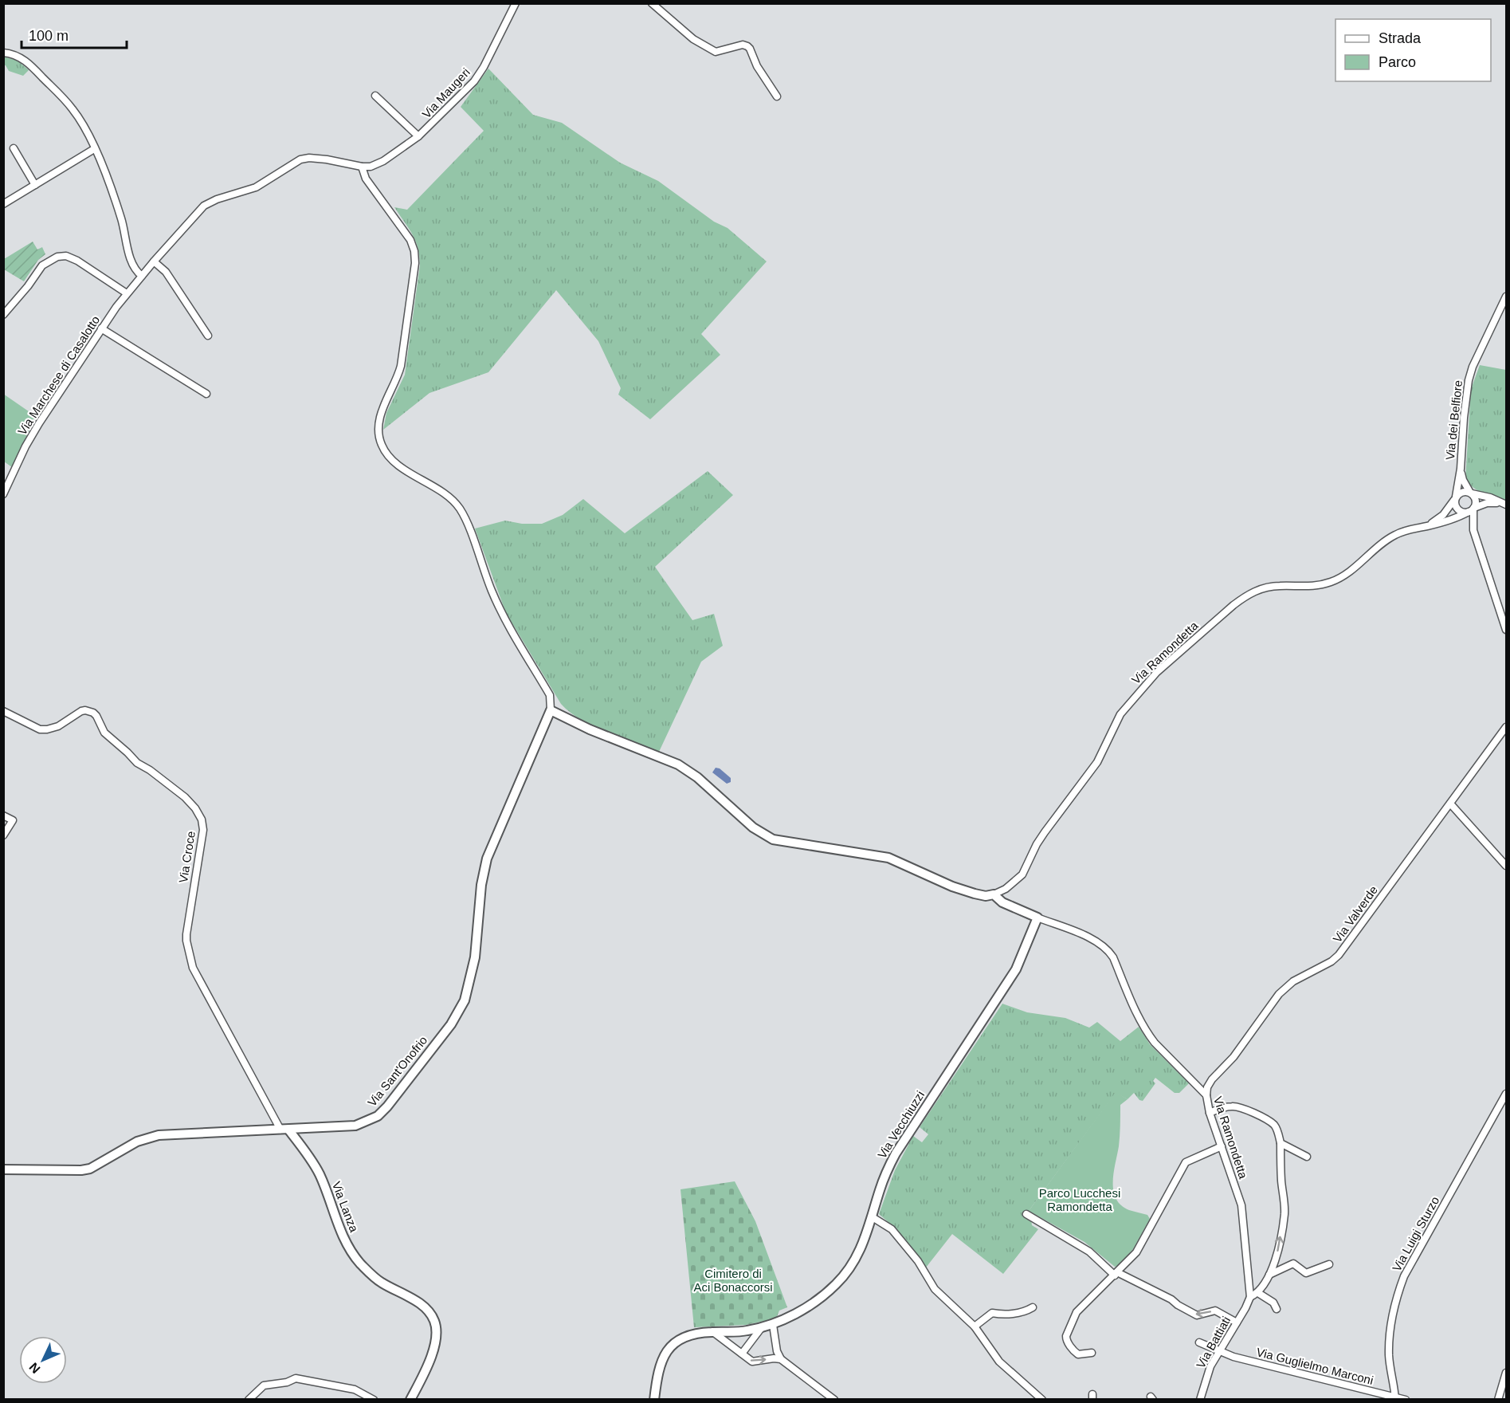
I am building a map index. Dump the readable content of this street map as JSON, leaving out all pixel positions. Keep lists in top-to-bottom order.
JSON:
{
  "streets": {
    "main road": ["Via Sant'Onofrio", "Via Vecchiuzzi", "Via Lanza"],
    "street": [
      "Via Maugeri",
      "Via Marchese di Casalotto",
      "Via dei Belfiore",
      "Via Ramondetta",
      "Via Croce",
      "Via Valverde",
      "Via Luigi Sturzo",
      "Via Battiati",
      "Via Guglielmo Marconi"
    ]
  },
  "crossings": [
    ["Via Maugeri", "Via Marchese di Casalotto"],
    ["Via dei Belfiore", "Via Ramondetta"],
    ["Via Ramondetta", "Via Valverde"],
    ["Via Ramondetta", "Via Vecchiuzzi"],
    ["Via Ramondetta", "Via Battiati"],
    ["Via Croce", "Via Sant'Onofrio"],
    ["Via Croce", "Via Lanza"],
    ["Via Sant'Onofrio", "Via Lanza"],
    ["Via Luigi Sturzo", "Via Guglielmo Marconi"],
    ["Via Battiati", "Via Guglielmo Marconi"]
  ],
  "parks": ["Parco Lucchesi Ramondetta", "Cimitero di Aci Bonaccorsi"],
  "legend": ["Strada", "Parco"],
  "scale_bar": "100 m",
  "north": "bottom left"
}
